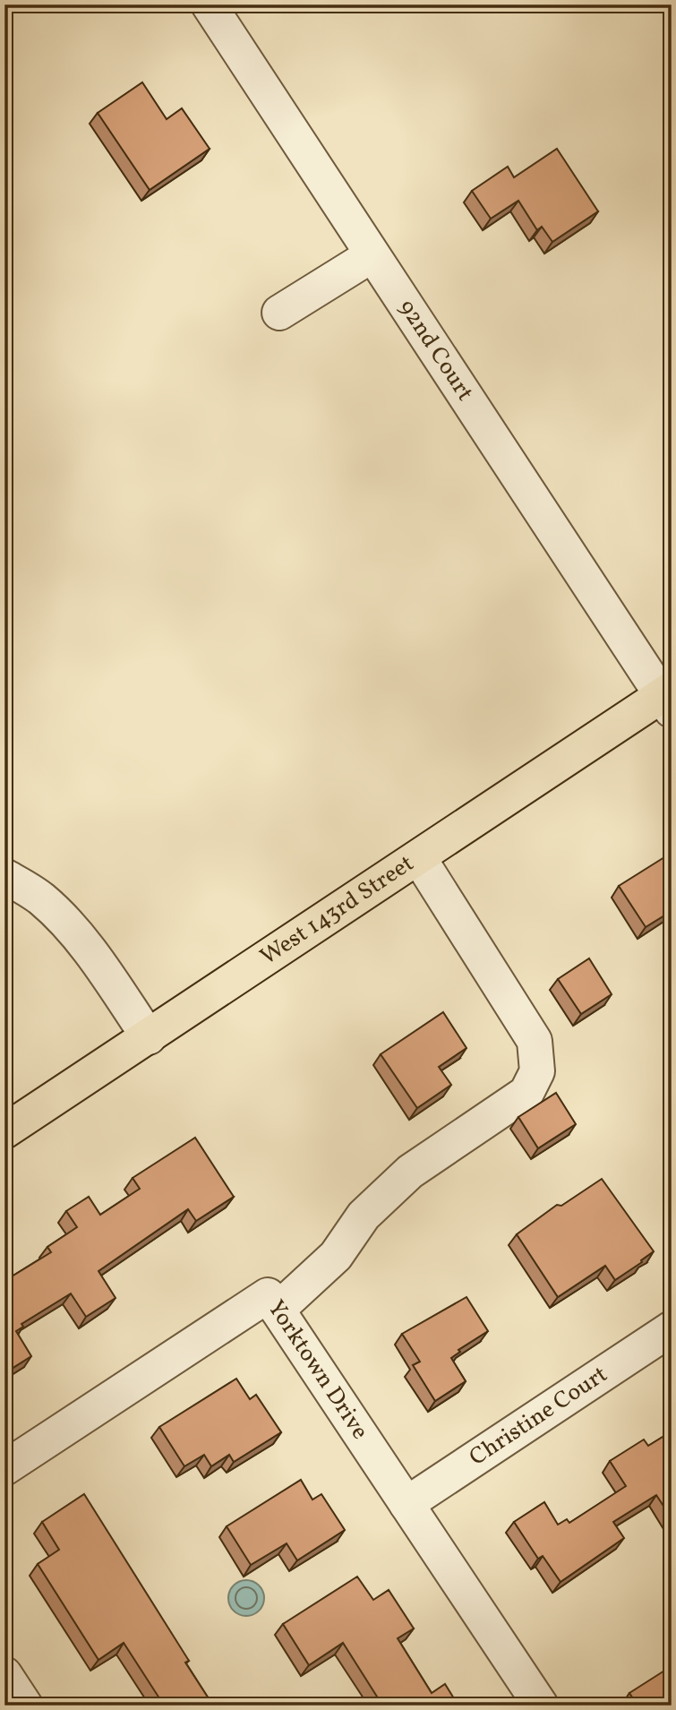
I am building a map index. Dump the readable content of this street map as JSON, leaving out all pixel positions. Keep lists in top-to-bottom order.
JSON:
{
  "streets": {
    "main road": ["West 143rd Street"],
    "street": ["92nd Court", "Yorktown Drive", "Christine Court"]
  },
  "crossings": [
    ["92nd Court", "West 143rd Street"],
    ["Yorktown Drive", "Christine Court"]
  ]
}
